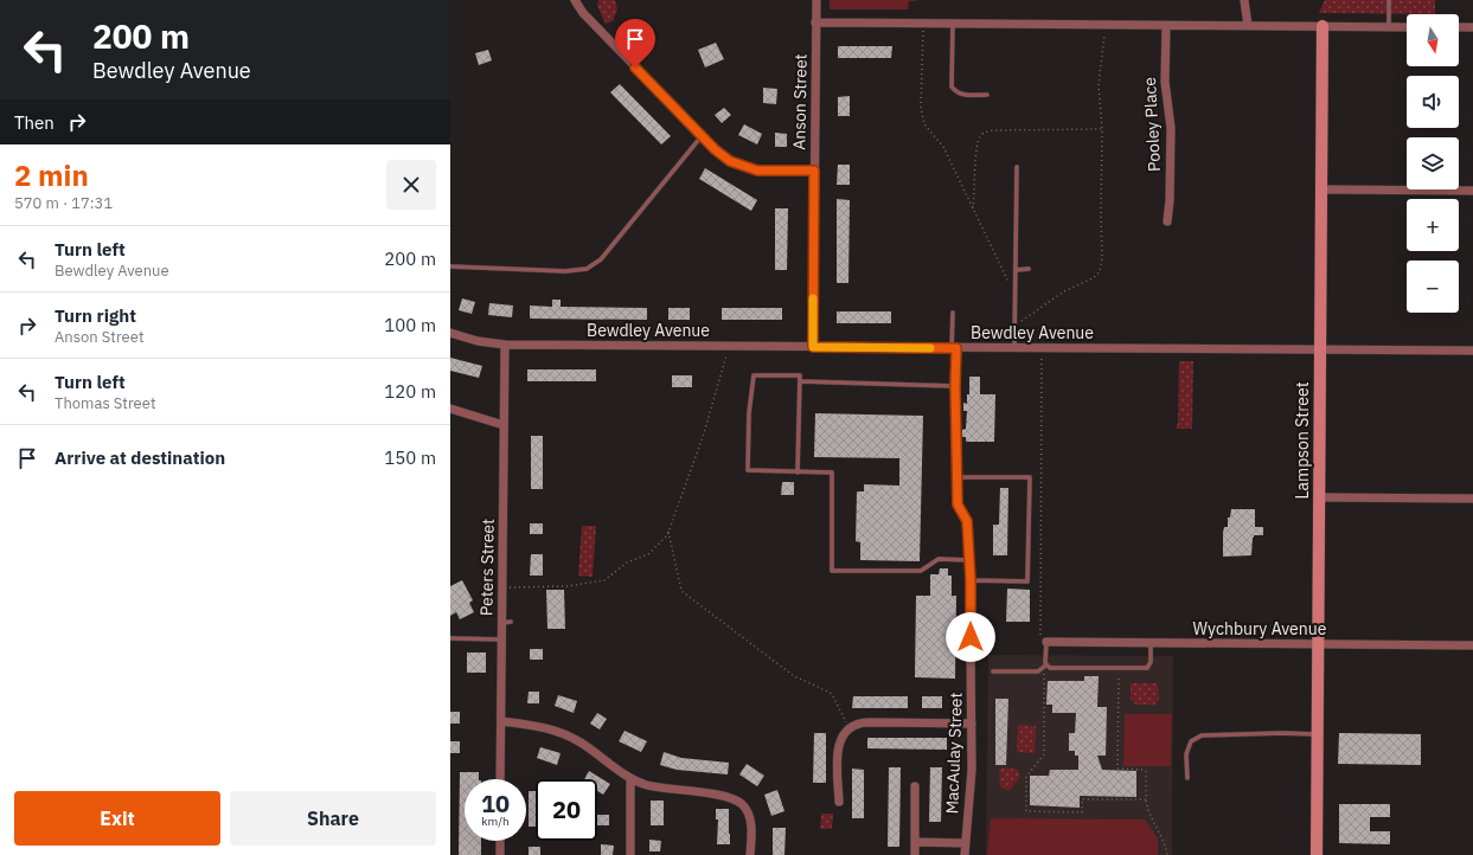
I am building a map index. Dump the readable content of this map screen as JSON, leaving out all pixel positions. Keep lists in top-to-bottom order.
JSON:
{
  "streets": {
    "street": [
      "Anson Street",
      "Pooley Place",
      "Bewdley Avenue",
      "Lampson Street",
      "Peters Street",
      "Wychbury Avenue",
      "MacAulay Street"
    ]
  },
  "crossings": [
    ["Anson Street", "Bewdley Avenue"],
    ["Bewdley Avenue", "Lampson Street"],
    ["Bewdley Avenue", "Peters Street"],
    ["Lampson Street", "Wychbury Avenue"]
  ],
  "north": "bottom",
  "page": {
    "turn": ["200 m", "Bewdley Avenue"],
    "map_buttons": ["+", "−"],
    "then": "Then",
    "heading": ["2 min", "570 m · 17:31"],
    "list": [
      {
        "name": "Turn left",
        "note": "Bewdley Avenue",
        "value": "200 m"
      },
      {
        "name": "Turn right",
        "note": "Anson Street",
        "value": "100 m"
      },
      {
        "name": "Turn left",
        "note": "Thomas Street",
        "value": "120 m"
      },
      {
        "name": "Arrive at destination",
        "value": "150 m"
      }
    ],
    "speed": "10 km/h",
    "limit": "20",
    "buttons": ["Exit", "Share"]
  }
}
